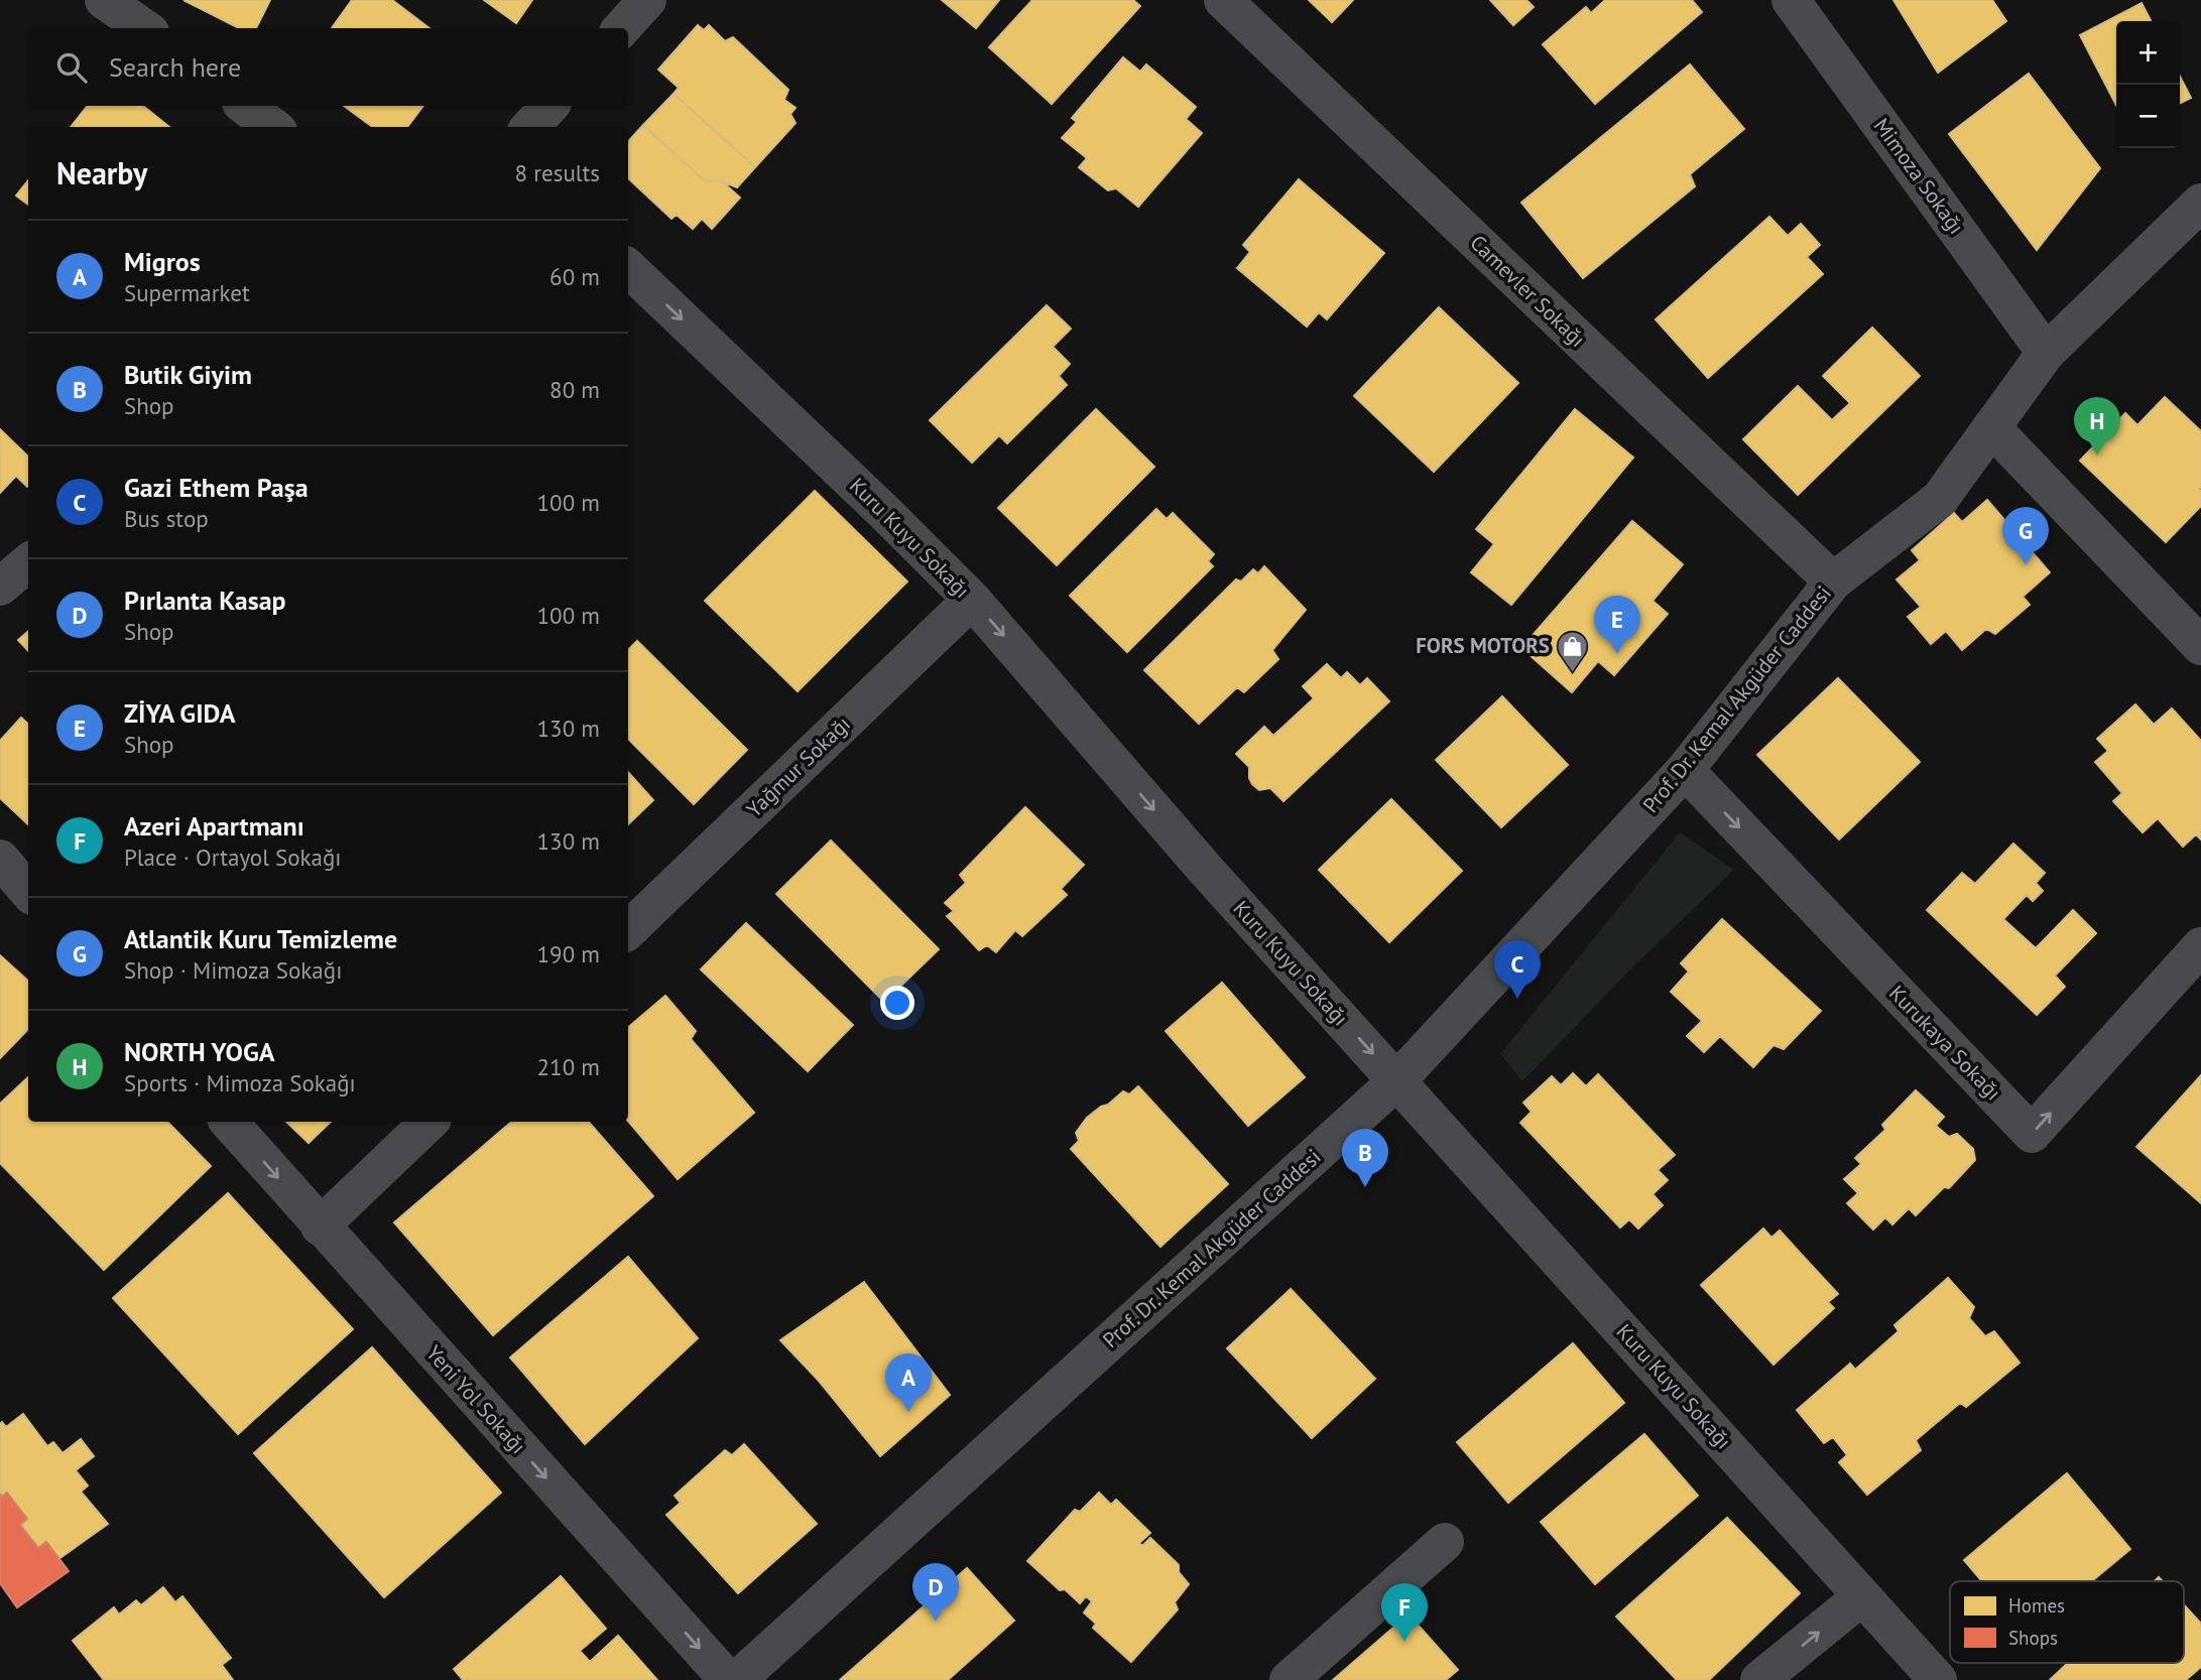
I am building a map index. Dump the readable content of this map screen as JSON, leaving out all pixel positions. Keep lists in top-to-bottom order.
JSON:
{
  "streets": {
    "street": [
      "Mimoza Sokağı",
      "Camevler Sokağı",
      "Kuru Kuyu Sokağı",
      "Prof. Dr. Kemal Akgüder Caddesi",
      "Yağmur Sokağı",
      "Kurukaya Sokağı",
      "Yeni Yol Sokağı"
    ]
  },
  "crossings": [
    ["Mimoza Sokağı", "Prof. Dr. Kemal Akgüder Caddesi"],
    ["Camevler Sokağı", "Prof. Dr. Kemal Akgüder Caddesi"],
    ["Kuru Kuyu Sokağı", "Prof. Dr. Kemal Akgüder Caddesi"],
    ["Kuru Kuyu Sokağı", "Yağmur Sokağı"],
    ["Prof. Dr. Kemal Akgüder Caddesi", "Kurukaya Sokağı"]
  ],
  "one_way": ["Kuru Kuyu Sokağı", "Yeni Yol Sokağı"],
  "places": {
    "shop": ["FORS MOTORS"]
  },
  "legend": ["Homes", "Shops"],
  "page": {
    "map_buttons": ["+", "−"],
    "search": "Search here",
    "heading": ["Nearby", "8 results"],
    "list": [
      {
        "mark": "A",
        "name": "Migros",
        "note": "Supermarket",
        "value": "60 m"
      },
      {
        "mark": "B",
        "name": "Butik Giyim",
        "note": "Shop",
        "value": "80 m"
      },
      {
        "mark": "C",
        "name": "Gazi Ethem Paşa",
        "note": "Bus stop",
        "value": "100 m"
      },
      {
        "mark": "D",
        "name": "Pırlanta Kasap",
        "note": "Shop",
        "value": "100 m"
      },
      {
        "mark": "E",
        "name": "ZİYA GIDA",
        "note": "Shop",
        "value": "130 m"
      },
      {
        "mark": "F",
        "name": "Azeri Apartmanı",
        "note": "Place · Ortayol Sokağı",
        "value": "130 m"
      },
      {
        "mark": "G",
        "name": "Atlantik Kuru Temizleme",
        "note": "Shop · Mimoza Sokağı",
        "value": "190 m"
      },
      {
        "mark": "H",
        "name": "NORTH YOGA",
        "note": "Sports · Mimoza Sokağı",
        "value": "210 m"
      }
    ],
    "pins": [
      "H",
      "G",
      "E",
      "C",
      "B",
      "A",
      "D",
      "F"
    ]
  }
}
